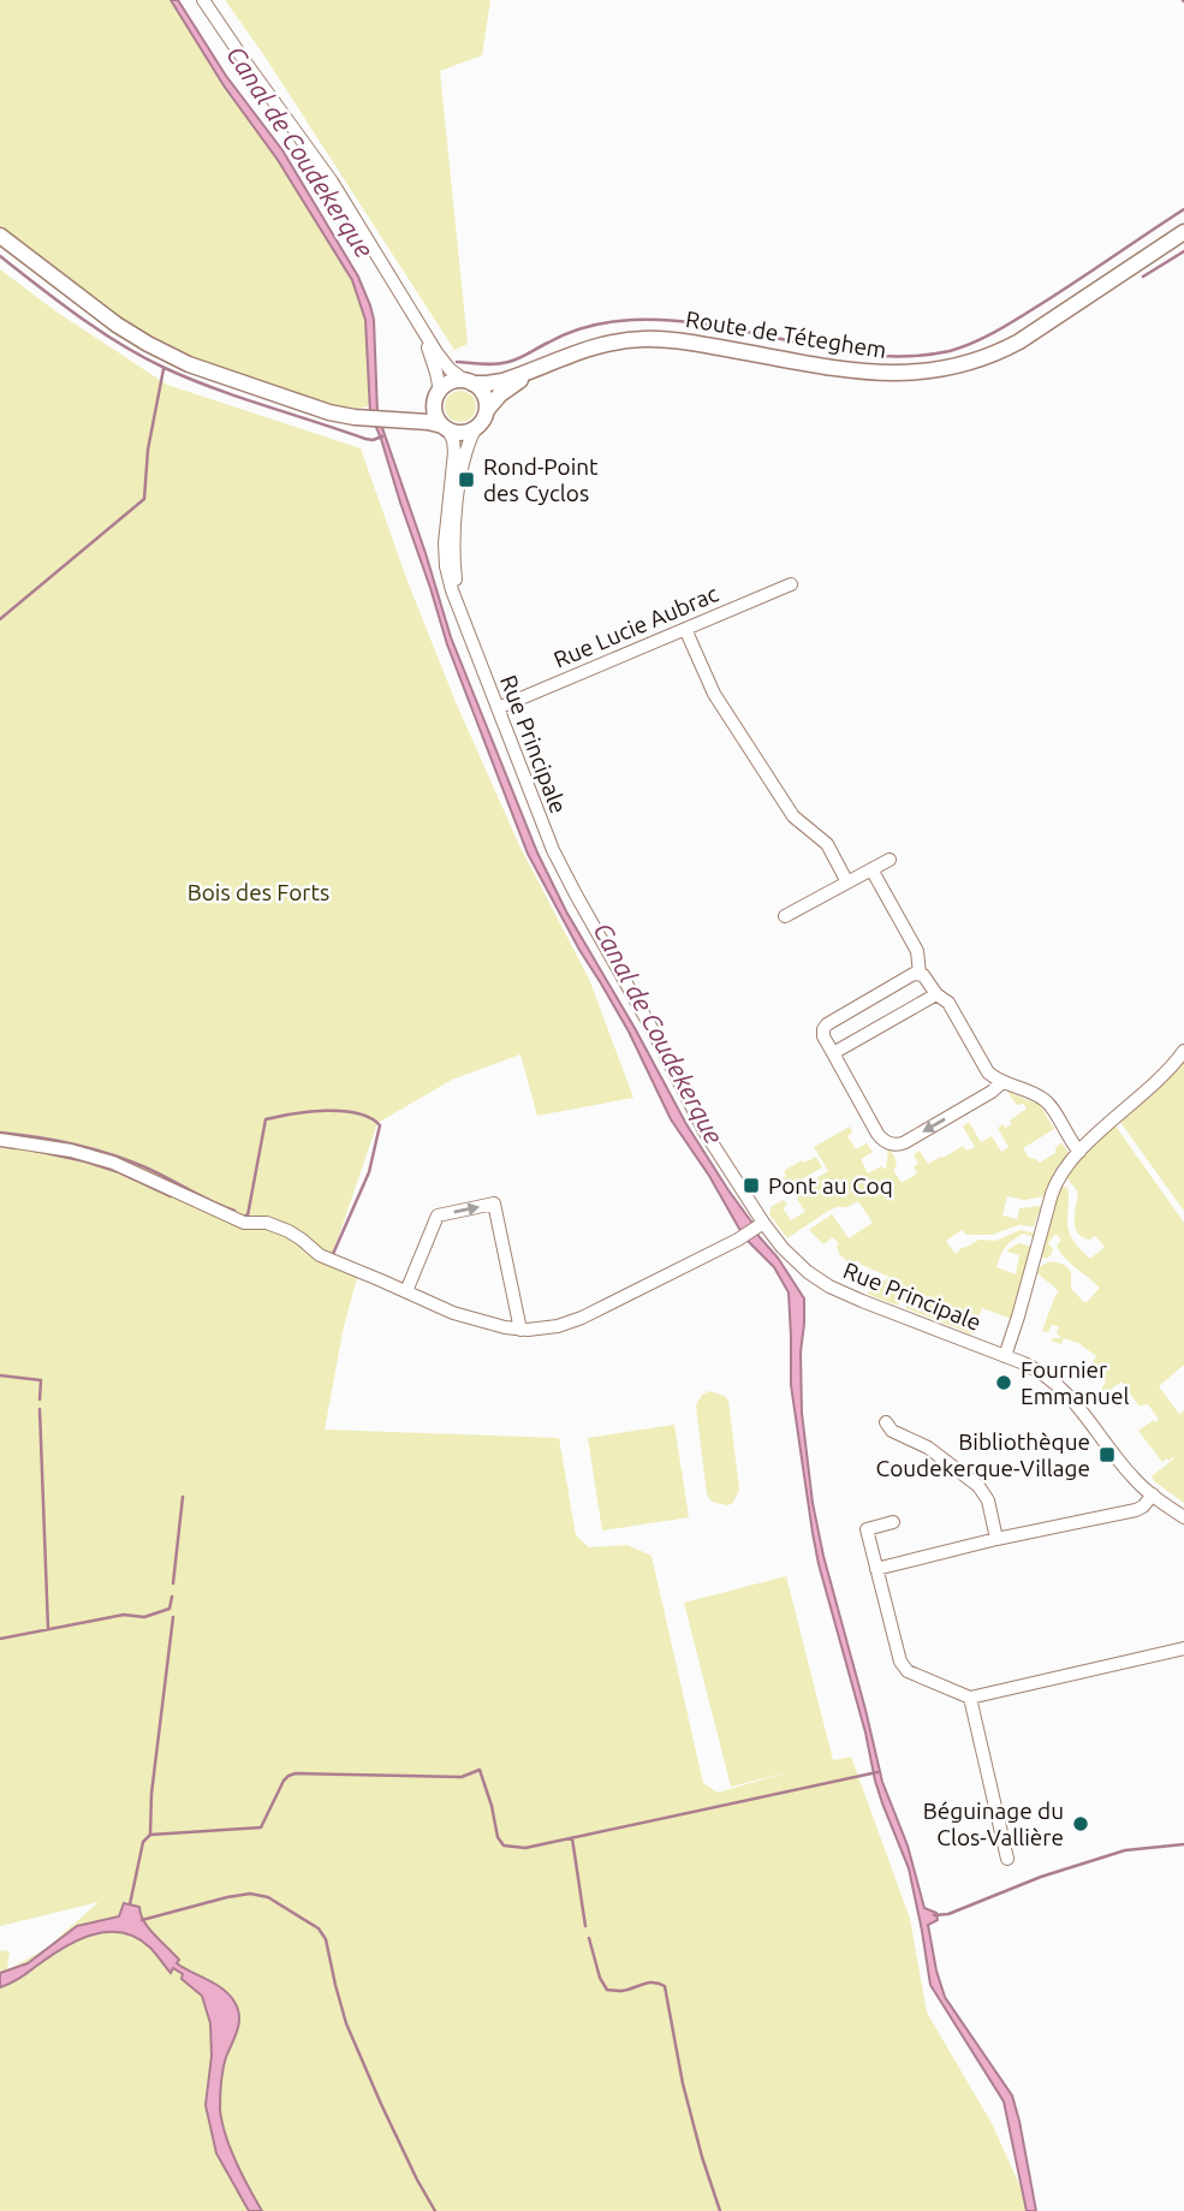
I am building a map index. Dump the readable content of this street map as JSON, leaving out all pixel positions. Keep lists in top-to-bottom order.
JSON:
{
  "streets": {
    "main road": ["Route de Téteghem"],
    "street": ["Rue Lucie Aubrac", "Rue Principale"]
  },
  "crossings": [
    ["Route de Téteghem", "Rue Principale"],
    ["Rue Lucie Aubrac", "Rue Principale"]
  ],
  "water": ["Canal de Coudekerque"],
  "parks": ["Bois des Forts"],
  "places": {
    "transit": ["Rond-Point des Cyclos", "Pont au Coq", "Bibliothèque Coudekerque-Village"],
    "other": ["Fournier Emmanuel", "Béguinage du Clos-Vallière"]
  }
}
